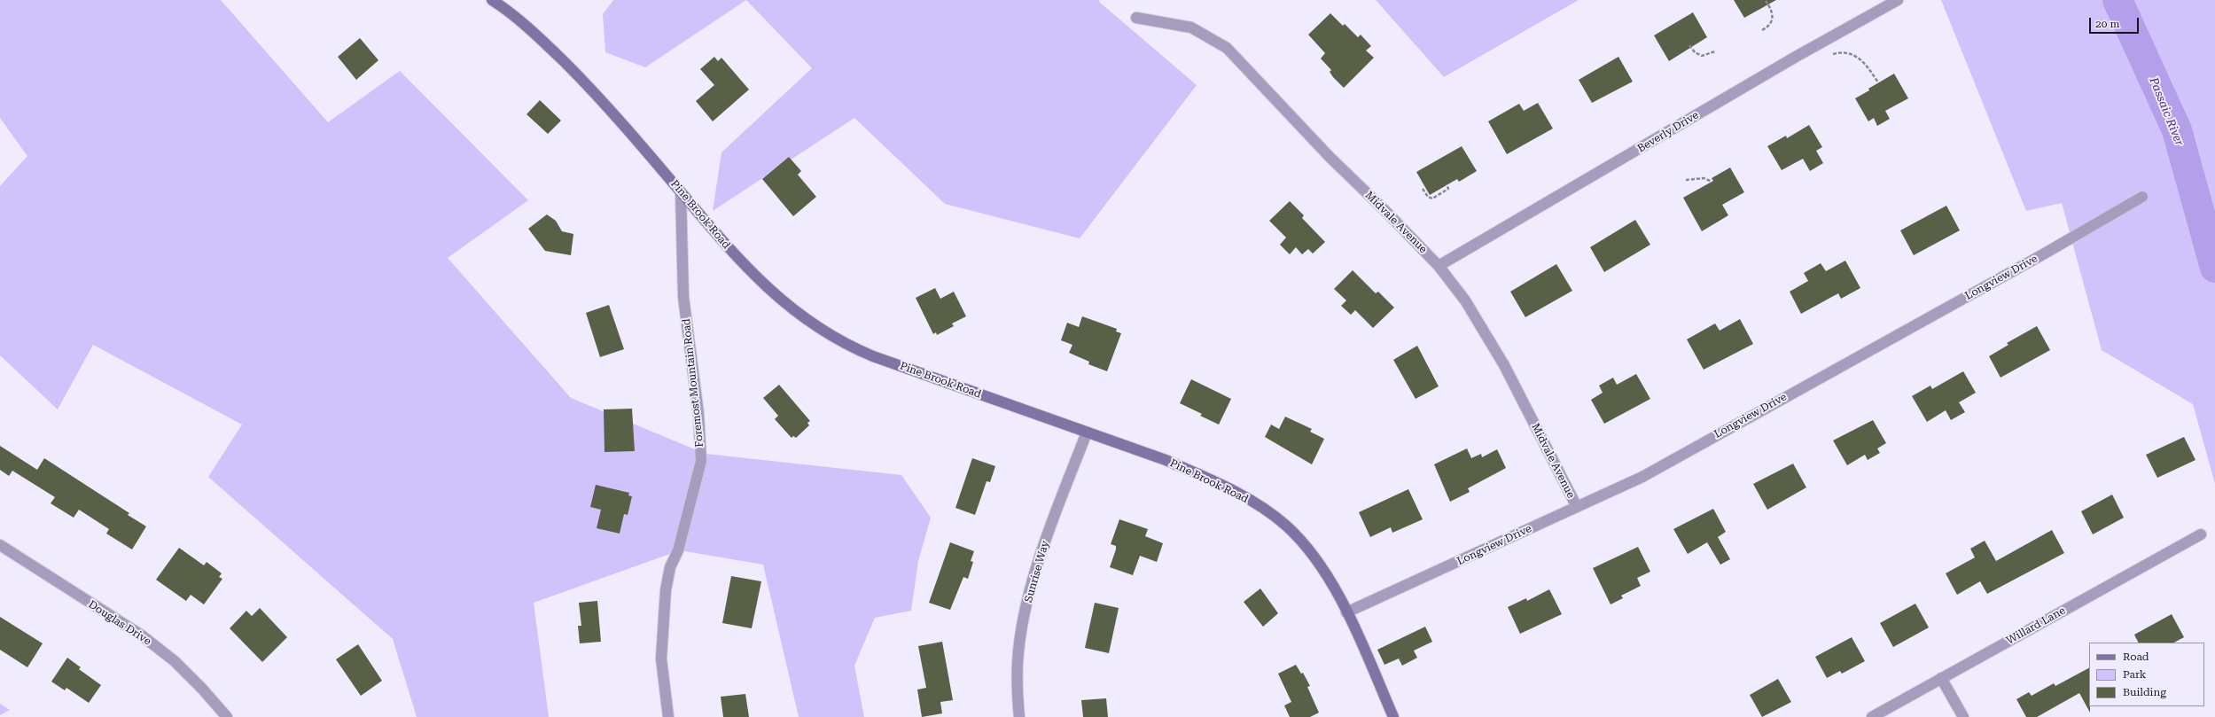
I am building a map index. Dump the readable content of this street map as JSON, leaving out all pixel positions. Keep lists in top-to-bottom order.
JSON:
{
  "streets": {
    "street": [
      "Beverly Drive",
      "Pine Brook Road",
      "Midvale Avenue",
      "Longview Drive",
      "Foremost Mountain Road",
      "Sunrise Way",
      "Douglas Drive",
      "Willard Lane"
    ]
  },
  "crossings": [
    ["Beverly Drive", "Midvale Avenue"],
    ["Pine Brook Road", "Longview Drive"],
    ["Pine Brook Road", "Foremost Mountain Road"],
    ["Pine Brook Road", "Sunrise Way"],
    ["Midvale Avenue", "Longview Drive"]
  ],
  "water": ["Passaic River"],
  "legend": ["Road", "Park", "Building"],
  "scale_bar": "20 m"
}
